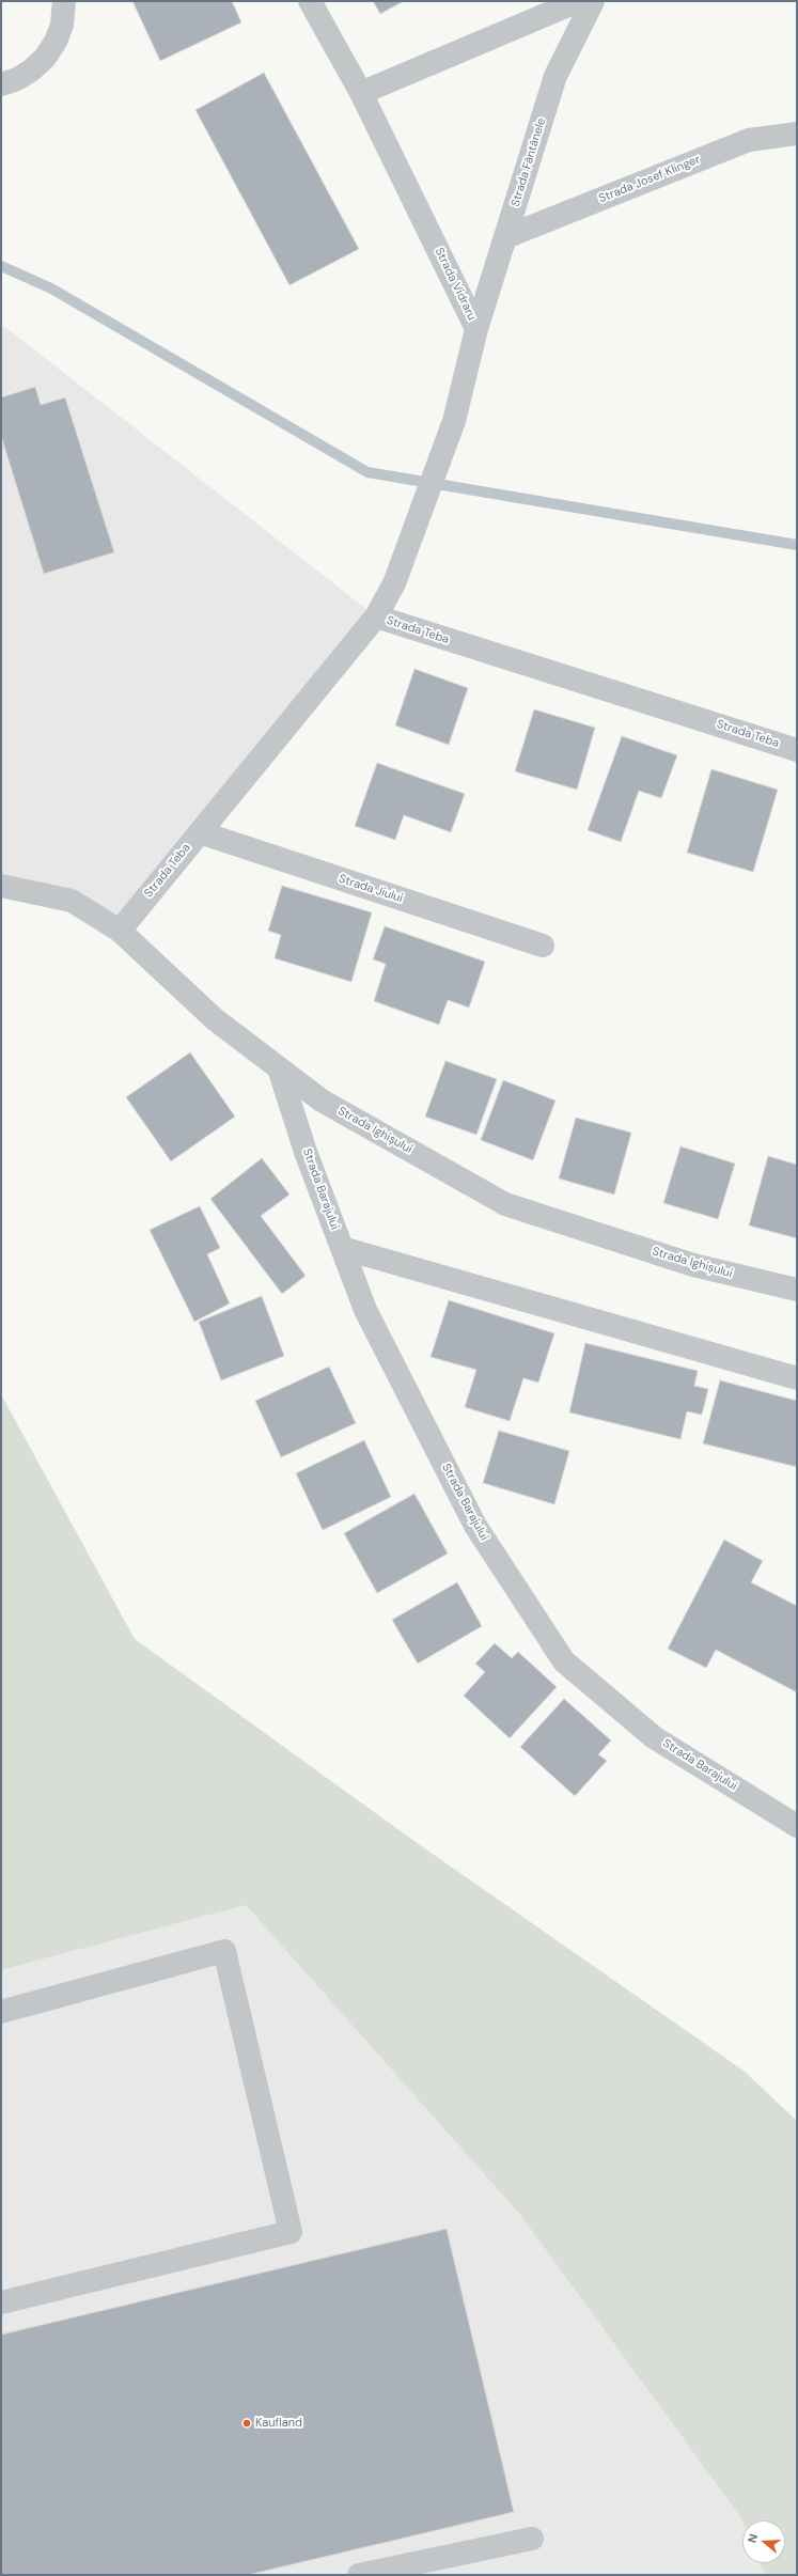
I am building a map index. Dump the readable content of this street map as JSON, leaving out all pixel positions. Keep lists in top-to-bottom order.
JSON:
{
  "streets": {
    "street": [
      "Strada Fântânele",
      "Strada Josef Klinger",
      "Strada Vidraru",
      "Strada Teba",
      "Strada Jiului",
      "Strada Ighișului",
      "Strada Barajului"
    ]
  },
  "crossings": [
    ["Strada Fântânele", "Strada Josef Klinger"],
    ["Strada Fântânele", "Strada Vidraru"],
    ["Strada Vidraru", "Strada Teba"],
    ["Strada Teba", "Strada Jiului"],
    ["Strada Teba", "Strada Ighișului"],
    ["Strada Ighișului", "Strada Barajului"]
  ],
  "places": ["Kaufland"],
  "north": "left"
}
